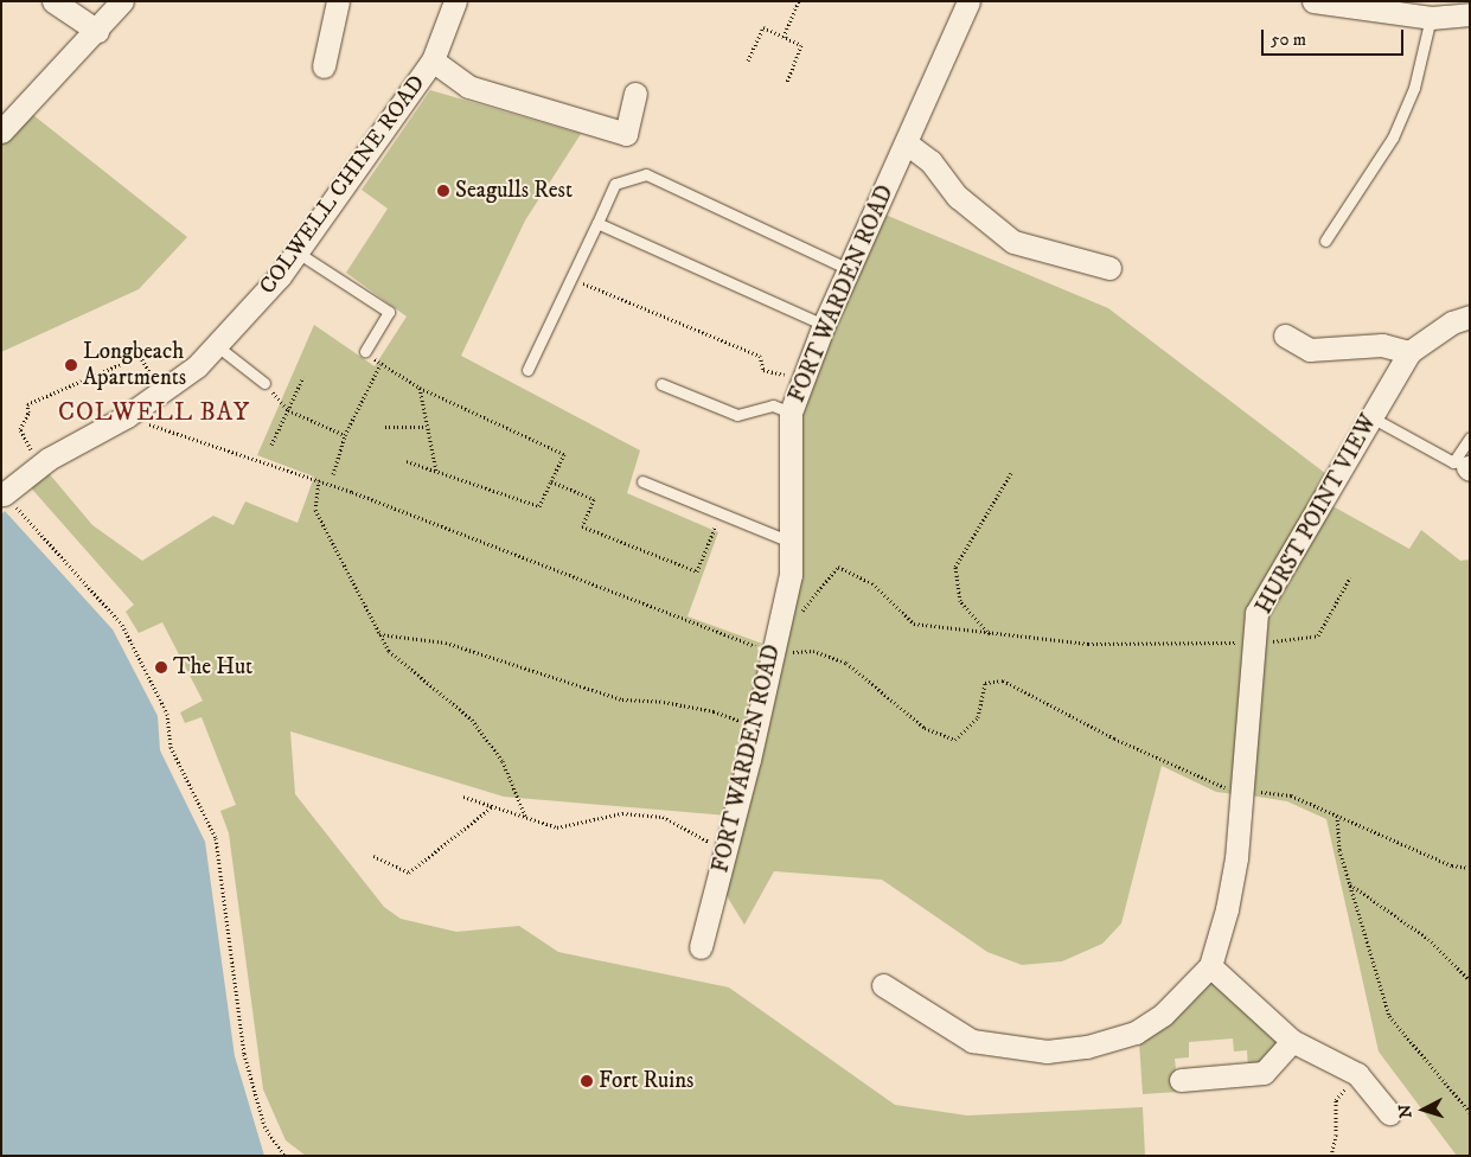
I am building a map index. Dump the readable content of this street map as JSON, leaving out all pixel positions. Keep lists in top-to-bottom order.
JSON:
{
  "streets": {
    "street": ["COLWELL CHINE ROAD", "FORT WARDEN ROAD", "HURST POINT VIEW"]
  },
  "districts": ["COLWELL BAY"],
  "places": [
    "Seagulls Rest",
    "Longbeach Apartments",
    "The Hut",
    "Fort Ruins"
  ],
  "scale_bar": "50 m",
  "north": "left"
}
